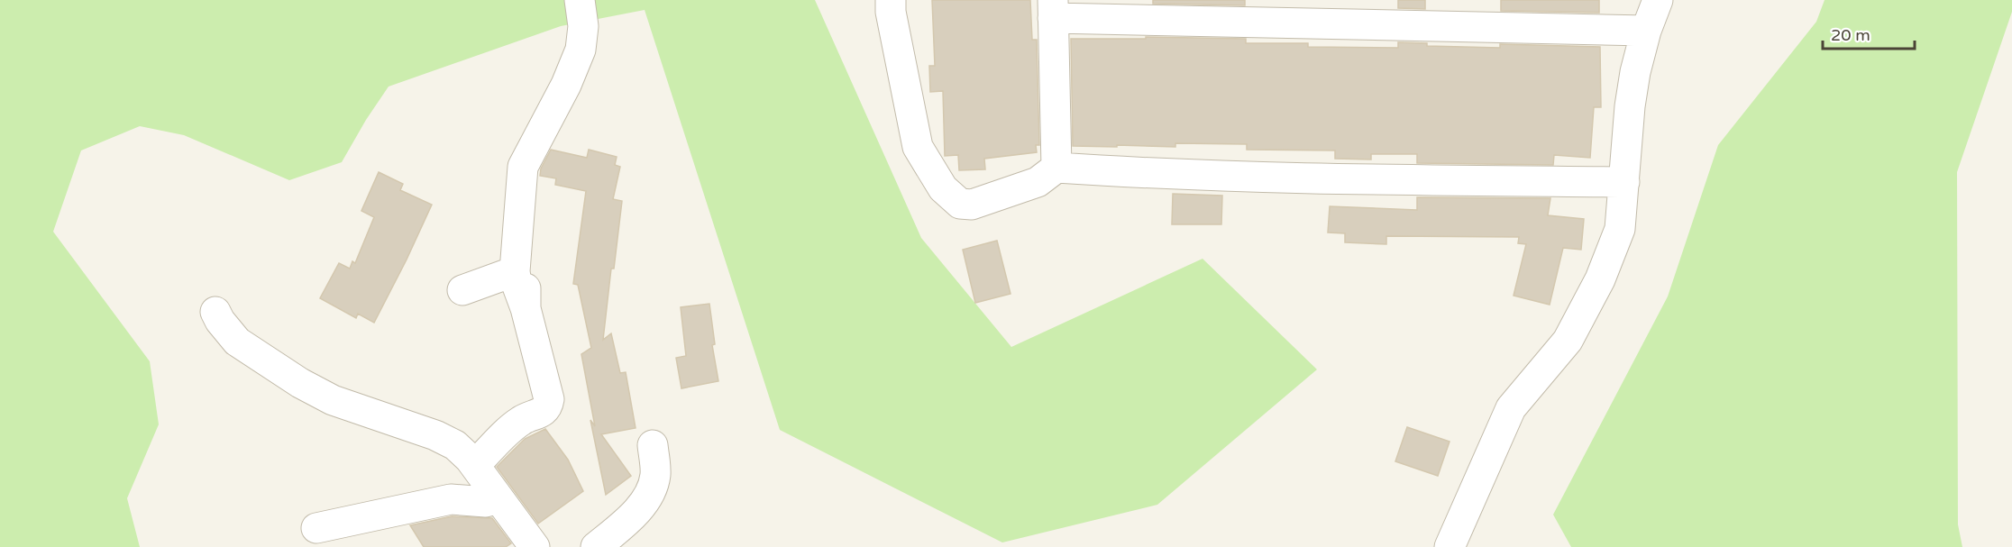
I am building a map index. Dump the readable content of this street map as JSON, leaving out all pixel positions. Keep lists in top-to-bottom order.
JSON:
{
  "scale_bar": "20 m"
}
